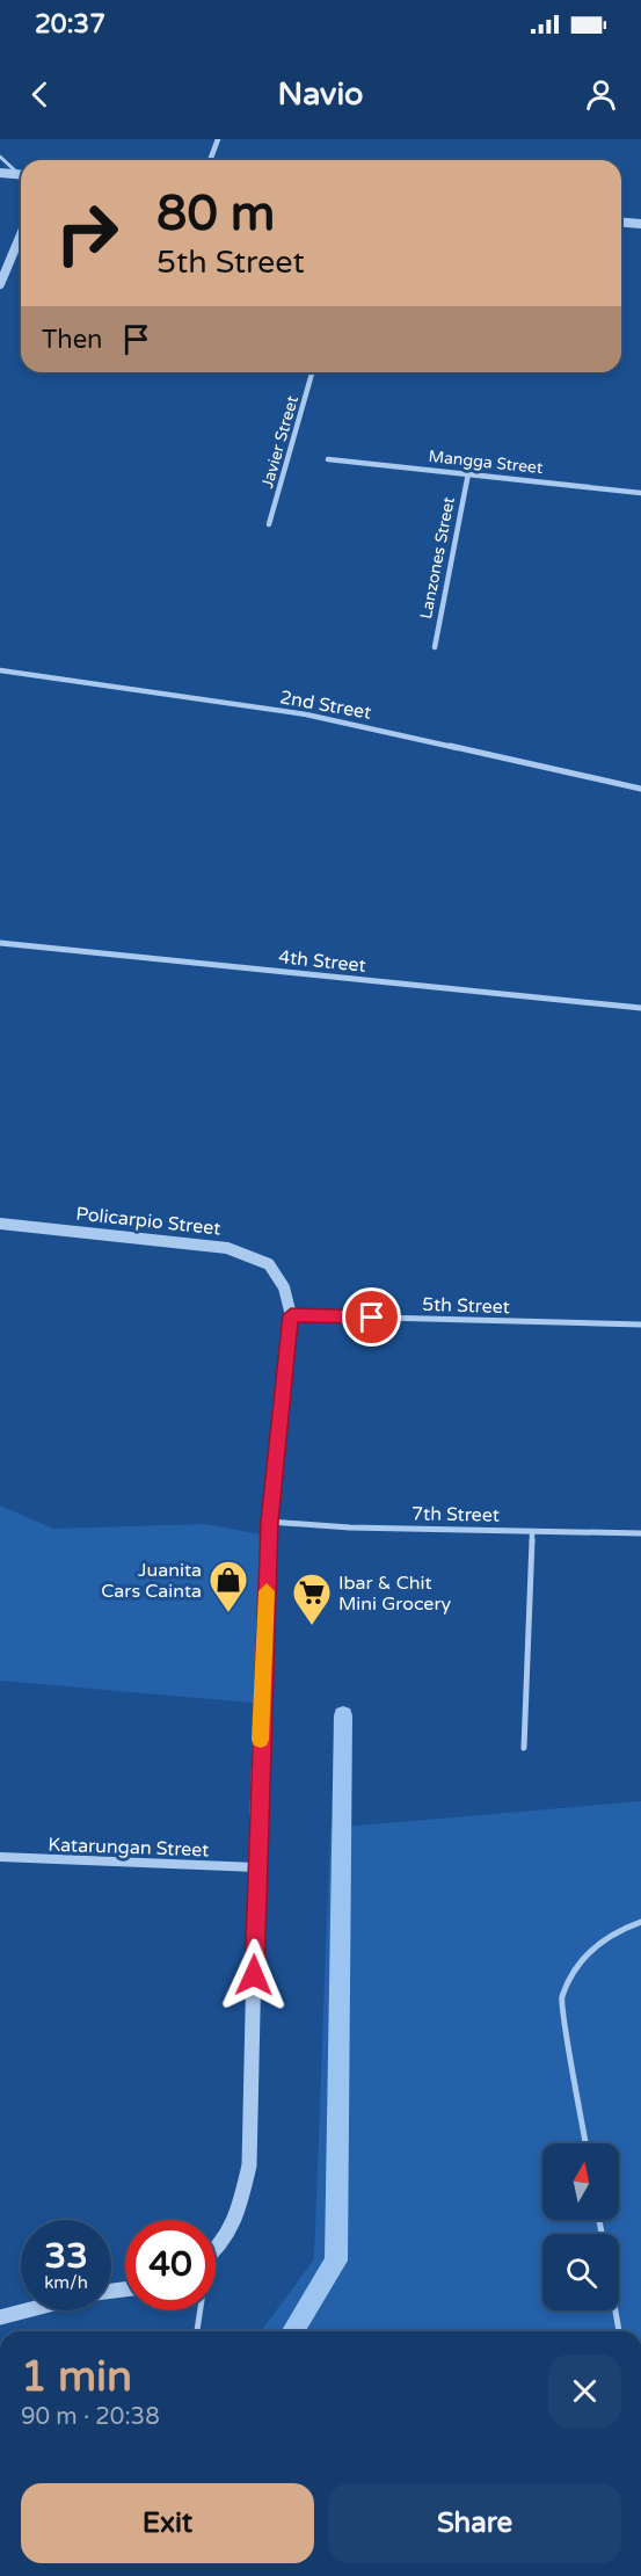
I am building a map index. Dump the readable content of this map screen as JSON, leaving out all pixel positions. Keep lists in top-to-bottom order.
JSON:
{
  "streets": {
    "street": [
      "Javier Street",
      "Mangga Street",
      "Lanzones Street",
      "2nd Street",
      "4th Street",
      "Policarpio Street",
      "5th Street",
      "7th Street",
      "Katarungan Street"
    ]
  },
  "crossings": [
    ["Mangga Street", "Lanzones Street"],
    ["Policarpio Street", "5th Street"],
    ["Policarpio Street", "7th Street"],
    ["Policarpio Street", "Katarungan Street"]
  ],
  "places": {
    "shop": ["Juanita Cars Cainta"],
    "supermarket": ["Ibar & Chit Mini Grocery"]
  },
  "north": "top",
  "page": {
    "status": "20:37",
    "header": "Navio",
    "turn": ["80 m", "5th Street"],
    "then": "Then",
    "speed": "33 km/h",
    "limit": "40",
    "heading": ["1 min", "90 m · 20:38"],
    "buttons": ["Exit", "Share"]
  }
}
